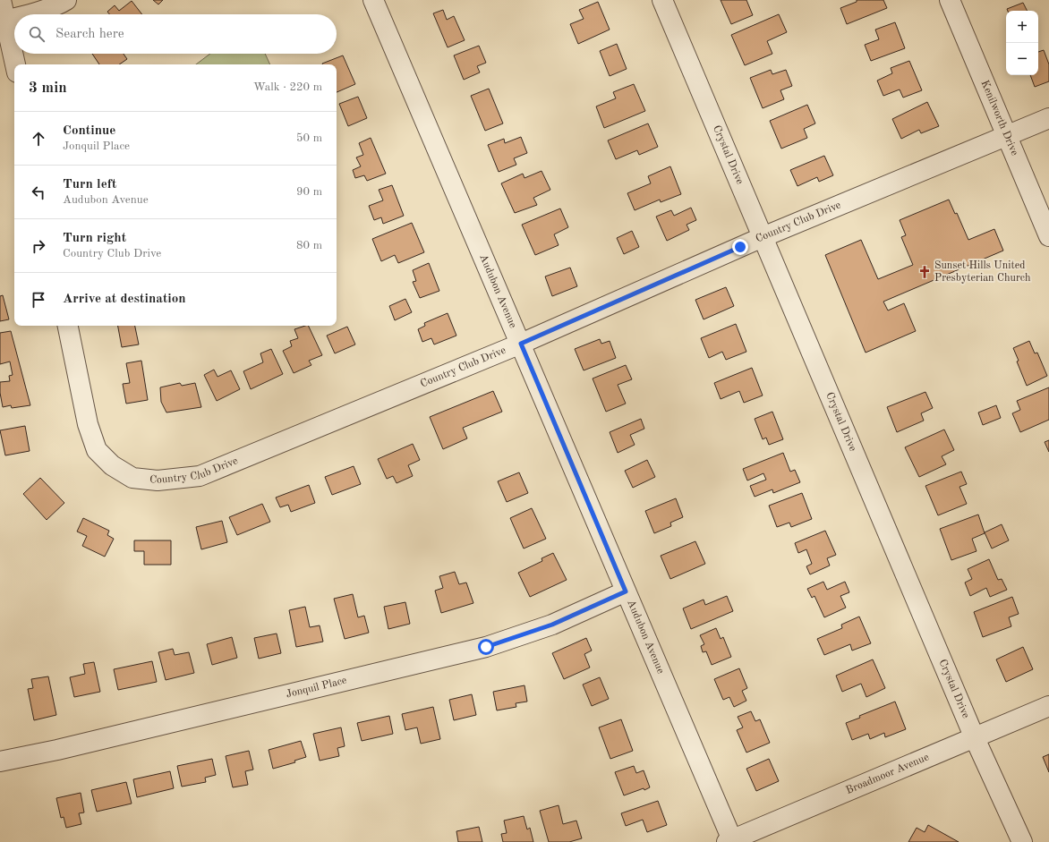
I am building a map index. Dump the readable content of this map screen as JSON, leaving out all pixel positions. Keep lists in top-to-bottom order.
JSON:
{
  "streets": {
    "street": [
      "Kenilworth Drive",
      "Crystal Drive",
      "Country Club Drive",
      "Audubon Avenue",
      "Jonquil Place",
      "Broadmoor Avenue"
    ]
  },
  "crossings": [
    ["Kenilworth Drive", "Country Club Drive"],
    ["Crystal Drive", "Country Club Drive"],
    ["Crystal Drive", "Broadmoor Avenue"],
    ["Country Club Drive", "Audubon Avenue"],
    ["Audubon Avenue", "Jonquil Place"],
    ["Audubon Avenue", "Broadmoor Avenue"]
  ],
  "places": {
    "church": ["Sunset Hills United Presbyterian Church"]
  },
  "page": {
    "map_buttons": ["+", "−"],
    "search": "Search here",
    "heading": ["3 min", "Walk · 220 m"],
    "list": [
      ["Continue", "Jonquil Place", "50 m"],
      ["Turn left", "Audubon Avenue", "90 m"],
      ["Turn right", "Country Club Drive", "80 m"],
      "Arrive at destination"
    ]
  }
}
